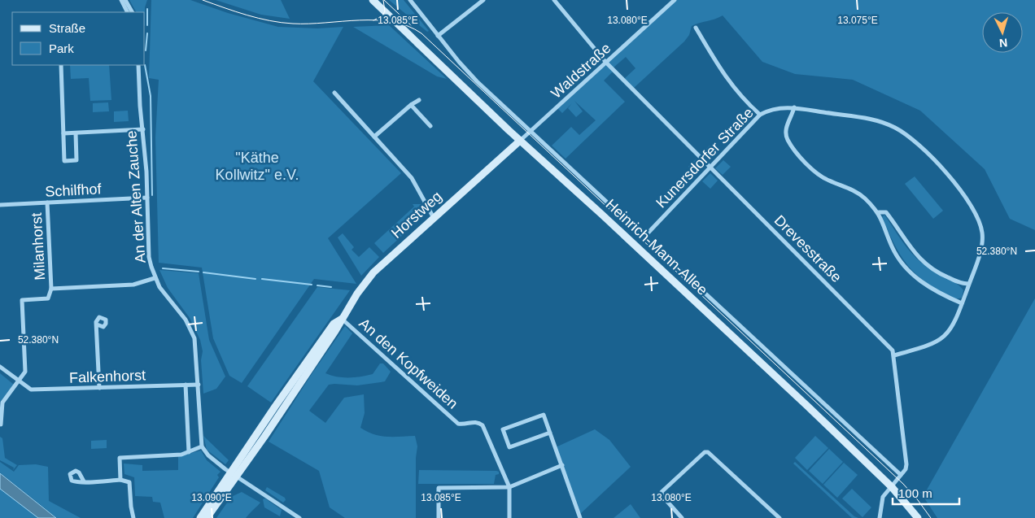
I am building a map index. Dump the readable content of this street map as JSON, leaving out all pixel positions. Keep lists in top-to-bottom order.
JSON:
{
  "streets": {
    "main road": ["Horstweg", "Heinrich-Mann-Allee"],
    "street": [
      "Waldstraße",
      "Kunersdorfer Straße",
      "Schilfhof",
      "An der Alten Zauche",
      "Milanhorst",
      "Drevesstraße",
      "An den Kopfweiden",
      "Falkenhorst"
    ]
  },
  "crossings": [
    ["Waldstraße", "Horstweg"],
    ["Waldstraße", "Heinrich-Mann-Allee"],
    ["Waldstraße", "Drevesstraße"],
    ["Kunersdorfer Straße", "Heinrich-Mann-Allee"],
    ["Kunersdorfer Straße", "Drevesstraße"],
    ["Schilfhof", "An der Alten Zauche"],
    ["Schilfhof", "Milanhorst"],
    ["An der Alten Zauche", "Milanhorst"],
    ["An der Alten Zauche", "Falkenhorst"],
    ["Horstweg", "Heinrich-Mann-Allee"],
    ["Horstweg", "An den Kopfweiden"],
    ["Milanhorst", "Falkenhorst"]
  ],
  "parks": ["\"Käthe Kollwitz\" e.V."],
  "legend": ["Straße", "Park"],
  "scale_bar": "100 m",
  "north": "bottom",
  "coordinates": [
    "13.085°E",
    "13.080°E",
    "13.075°E",
    "52.380°N",
    "13.090°E"
  ]
}
